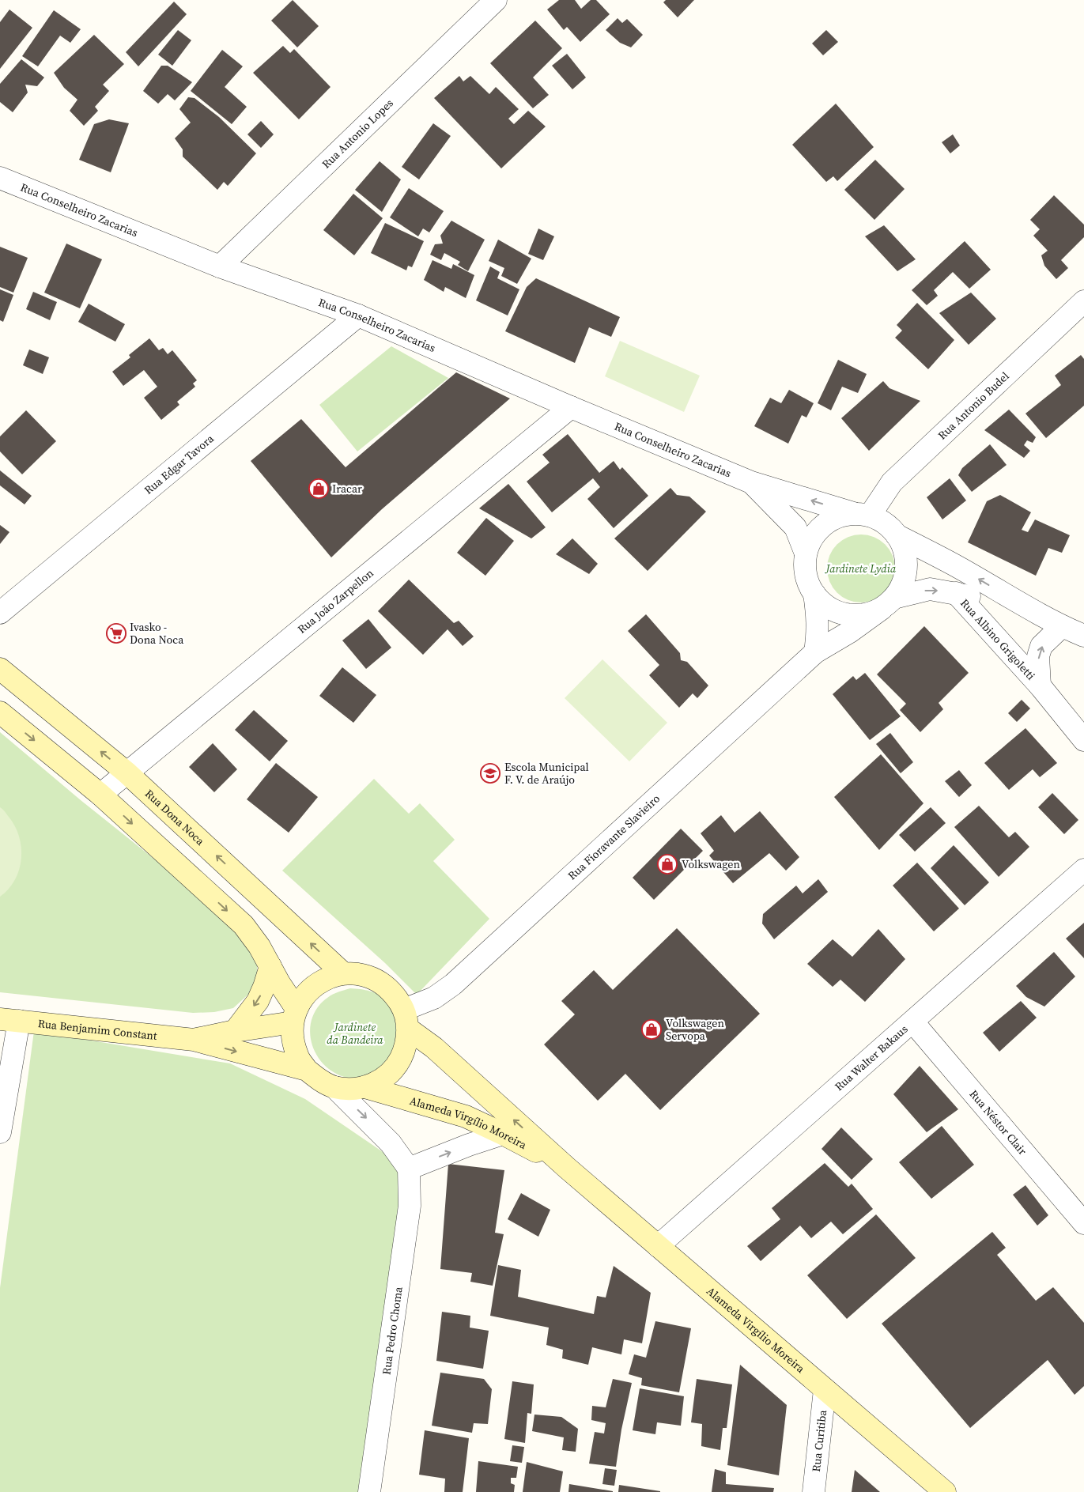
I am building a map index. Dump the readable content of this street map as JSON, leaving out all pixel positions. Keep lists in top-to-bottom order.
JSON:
{
  "streets": {
    "main road": ["Rua Dona Noca", "Rua Benjamim Constant", "Alameda Virgílio Moreira"],
    "street": [
      "Rua Antonio Lopes",
      "Rua Conselheiro Zacarias",
      "Rua Antonio Budel",
      "Rua Edgar Tavora",
      "Rua João Zarpellon",
      "Rua Albino Grigoletti",
      "Rua Fioravante Slavieiro",
      "Rua Walter Bakaus",
      "Rua Néstor Clair",
      "Rua Pedro Choma",
      "Rua Curitiba"
    ]
  },
  "crossings": [
    ["Rua Antonio Lopes", "Rua Conselheiro Zacarias"],
    ["Rua Conselheiro Zacarias", "Rua Antonio Budel"],
    ["Rua Conselheiro Zacarias", "Rua Edgar Tavora"],
    ["Rua Conselheiro Zacarias", "Rua João Zarpellon"],
    ["Rua Conselheiro Zacarias", "Rua Fioravante Slavieiro"],
    ["Rua Antonio Budel", "Rua Fioravante Slavieiro"],
    ["Rua João Zarpellon", "Rua Dona Noca"],
    ["Rua Dona Noca", "Rua Fioravante Slavieiro"],
    ["Rua Dona Noca", "Rua Benjamim Constant"],
    ["Rua Dona Noca", "Alameda Virgílio Moreira"],
    ["Rua Fioravante Slavieiro", "Rua Benjamim Constant"],
    ["Rua Fioravante Slavieiro", "Alameda Virgílio Moreira"],
    ["Rua Benjamim Constant", "Alameda Virgílio Moreira"],
    ["Rua Walter Bakaus", "Rua Néstor Clair"],
    ["Rua Walter Bakaus", "Alameda Virgílio Moreira"],
    ["Alameda Virgílio Moreira", "Rua Curitiba"]
  ],
  "parks": ["Jardinete Lydia", "Jardinete da Bandeira"],
  "places": {
    "shop": ["Iracar", "Volkswagen", "Volkswagen Servopa"],
    "supermarket": ["Ivasko - Dona Noca"],
    "school or university": ["Escola Municipal F. V. de Araújo"]
  }
}
